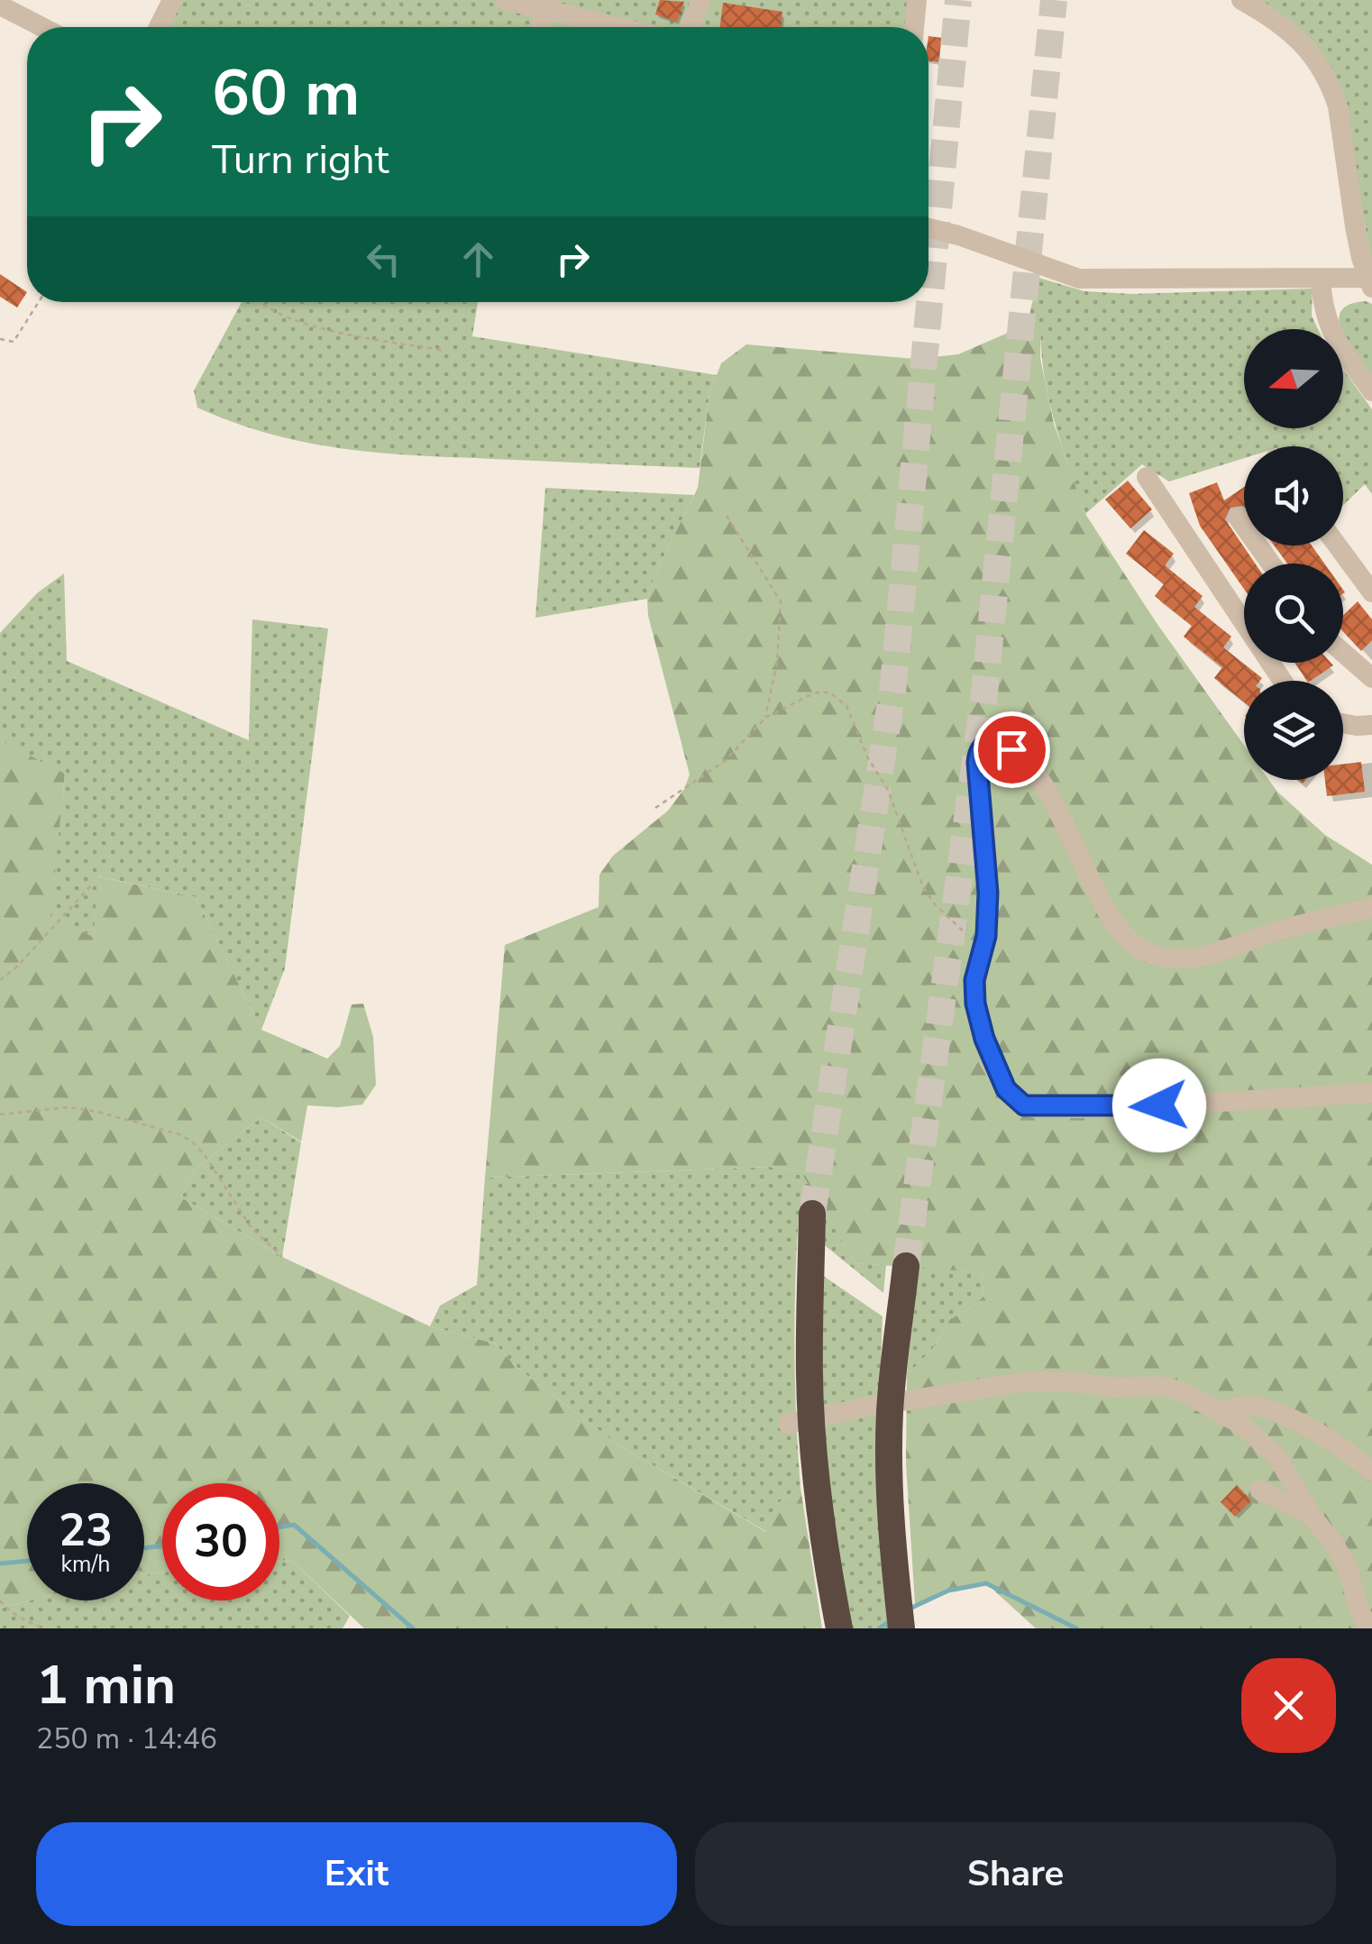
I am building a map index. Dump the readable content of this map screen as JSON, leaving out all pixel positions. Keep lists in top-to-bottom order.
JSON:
{
  "north": "left",
  "page": {
    "turn": ["60 m", "Turn right"],
    "speed": "23 km/h",
    "limit": "30",
    "heading": ["1 min", "250 m · 14:46"],
    "buttons": ["Exit", "Share"]
  }
}
